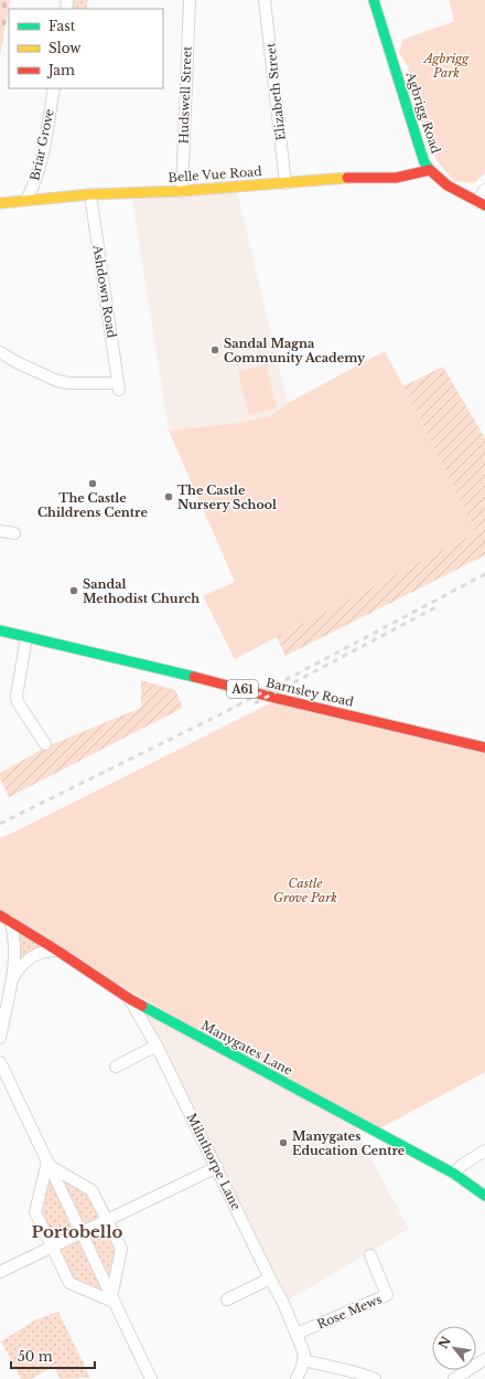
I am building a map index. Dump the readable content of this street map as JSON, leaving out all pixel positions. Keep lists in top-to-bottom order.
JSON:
{
  "streets": {
    "street": [
      "Elizabeth Street",
      "Hudswell Street",
      "Agbrigg Road",
      "Briar Grove",
      "Belle Vue Road",
      "Ashdown Road",
      "A61",
      "Barnsley Road",
      "Manygates Lane",
      "Milnthorpe Lane",
      "Rose Mews"
    ]
  },
  "crossings": [
    ["Elizabeth Street", "Belle Vue Road"],
    ["Hudswell Street", "Belle Vue Road"],
    ["Agbrigg Road", "Belle Vue Road"],
    ["Briar Grove", "Belle Vue Road"],
    ["Belle Vue Road", "Ashdown Road"],
    ["Manygates Lane", "Milnthorpe Lane"],
    ["Milnthorpe Lane", "Rose Mews"]
  ],
  "districts": ["Portobello"],
  "parks": ["Agbrigg Park", "Castle Grove Park"],
  "places": [
    "Sandal Magna Community Academy",
    "The Castle Childrens Centre",
    "The Castle Nursery School",
    "Sandal Methodist Church",
    "Manygates Education Centre"
  ],
  "legend": ["Fast", "Slow", "Jam"],
  "scale_bar": "50 m",
  "north": "top left"
}
